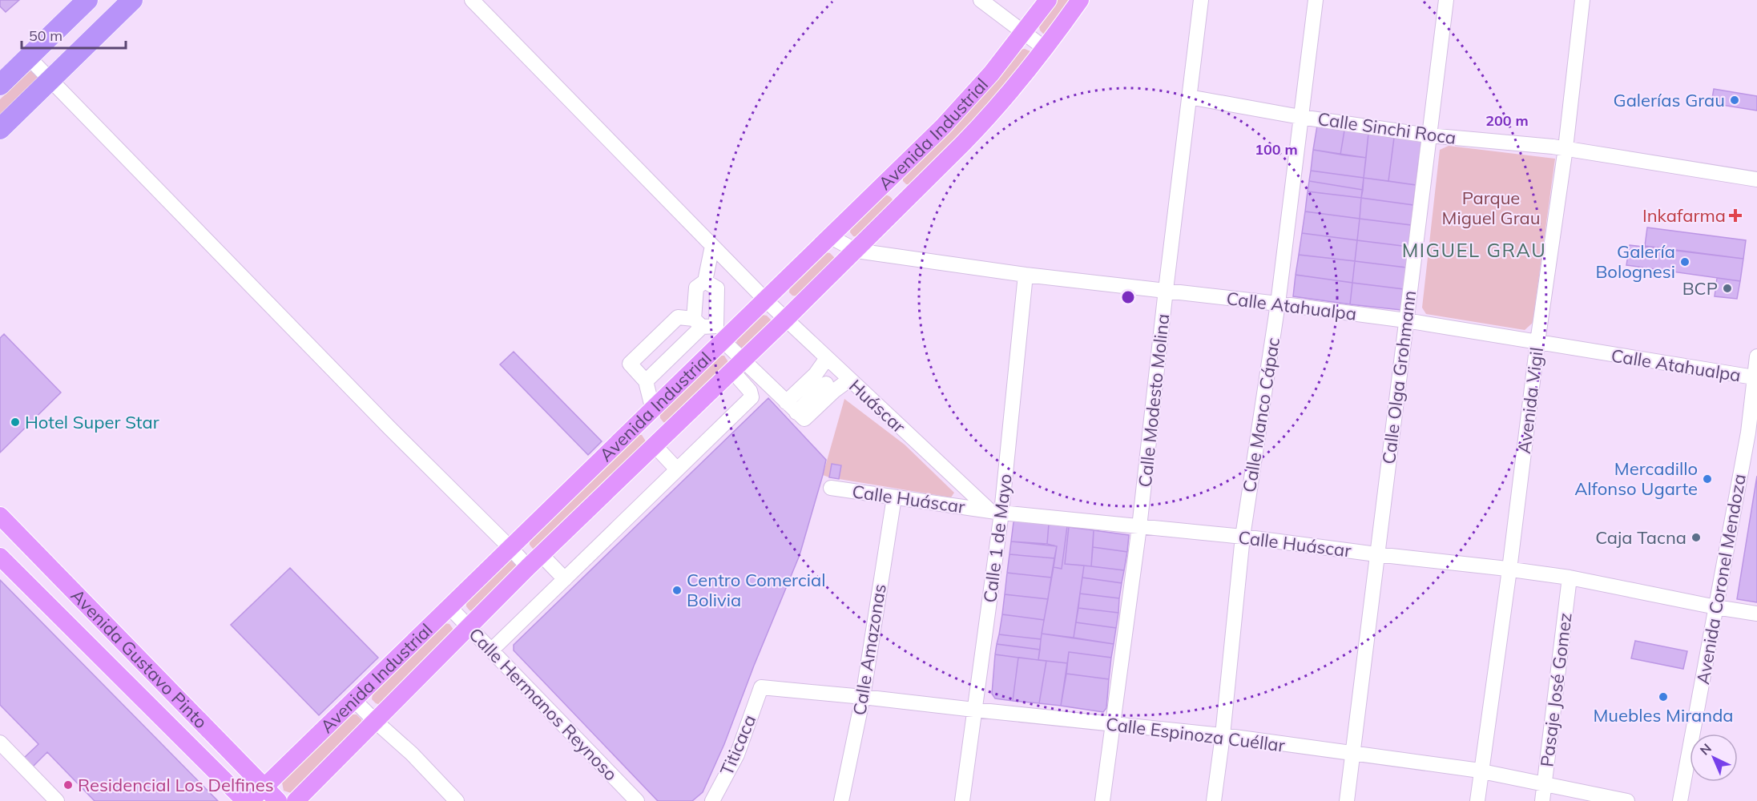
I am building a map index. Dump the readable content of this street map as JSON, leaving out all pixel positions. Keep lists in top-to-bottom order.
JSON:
{
  "streets": {
    "main road": ["Avenida Industrial", "Avenida Gustavo Pinto"],
    "street": [
      "Calle Sinchi Roca",
      "Calle Atahualpa",
      "Calle Olga Grohmann",
      "Calle Modesto Molina",
      "Avenida Vigil",
      "Huáscar",
      "Calle Manco Cápac",
      "Calle Huáscar",
      "Calle 1 de Mayo",
      "Avenida Coronel Mendoza",
      "Calle Amazonas",
      "Pasaje José Gomez",
      "Calle Hermanos Reynoso",
      "Calle Espinoza Cuéllar",
      "Titicaca"
    ]
  },
  "crossings": [
    ["Calle Sinchi Roca", "Calle Olga Grohmann"],
    ["Calle Sinchi Roca", "Calle Modesto Molina"],
    ["Calle Sinchi Roca", "Avenida Vigil"],
    ["Calle Sinchi Roca", "Calle Manco Cápac"],
    ["Avenida Industrial", "Calle Atahualpa"],
    ["Avenida Industrial", "Huáscar"],
    ["Avenida Industrial", "Avenida Gustavo Pinto"],
    ["Avenida Industrial", "Calle Hermanos Reynoso"],
    ["Calle Atahualpa", "Calle Olga Grohmann"],
    ["Calle Atahualpa", "Calle Modesto Molina"],
    ["Calle Atahualpa", "Avenida Vigil"],
    ["Calle Atahualpa", "Calle Manco Cápac"],
    ["Calle Atahualpa", "Calle 1 de Mayo"],
    ["Calle Atahualpa", "Avenida Coronel Mendoza"],
    ["Calle Olga Grohmann", "Calle Huáscar"],
    ["Calle Olga Grohmann", "Calle Espinoza Cuéllar"],
    ["Calle Modesto Molina", "Calle Huáscar"],
    ["Calle Modesto Molina", "Calle Espinoza Cuéllar"],
    ["Avenida Vigil", "Calle Huáscar"],
    ["Avenida Vigil", "Calle Espinoza Cuéllar"],
    ["Huáscar", "Calle Huáscar"],
    ["Huáscar", "Calle 1 de Mayo"],
    ["Calle Manco Cápac", "Calle Huáscar"],
    ["Calle Manco Cápac", "Calle Espinoza Cuéllar"],
    ["Calle Huáscar", "Calle 1 de Mayo"],
    ["Calle Huáscar", "Avenida Coronel Mendoza"],
    ["Calle Huáscar", "Calle Amazonas"],
    ["Calle Huáscar", "Pasaje José Gomez"],
    ["Calle 1 de Mayo", "Calle Espinoza Cuéllar"],
    ["Calle Amazonas", "Calle Espinoza Cuéllar"],
    ["Pasaje José Gomez", "Calle Espinoza Cuéllar"],
    ["Calle Espinoza Cuéllar", "Titicaca"]
  ],
  "districts": ["MIGUEL GRAU"],
  "parks": ["Parque Miguel Grau"],
  "places": {
    "other": [
      "Galerías Grau",
      "Galería Bolognesi",
      "BCP",
      "Hotel Super Star",
      "Mercadillo Alfonso Ugarte",
      "Caja Tacna",
      "Centro Comercial Bolivia",
      "Muebles Miranda",
      "Residencial Los Delfines"
    ],
    "health": ["Inkafarma"]
  },
  "scale_bar": "50 m",
  "north": "top left",
  "rings": ["200 m", "100 m"]
}
